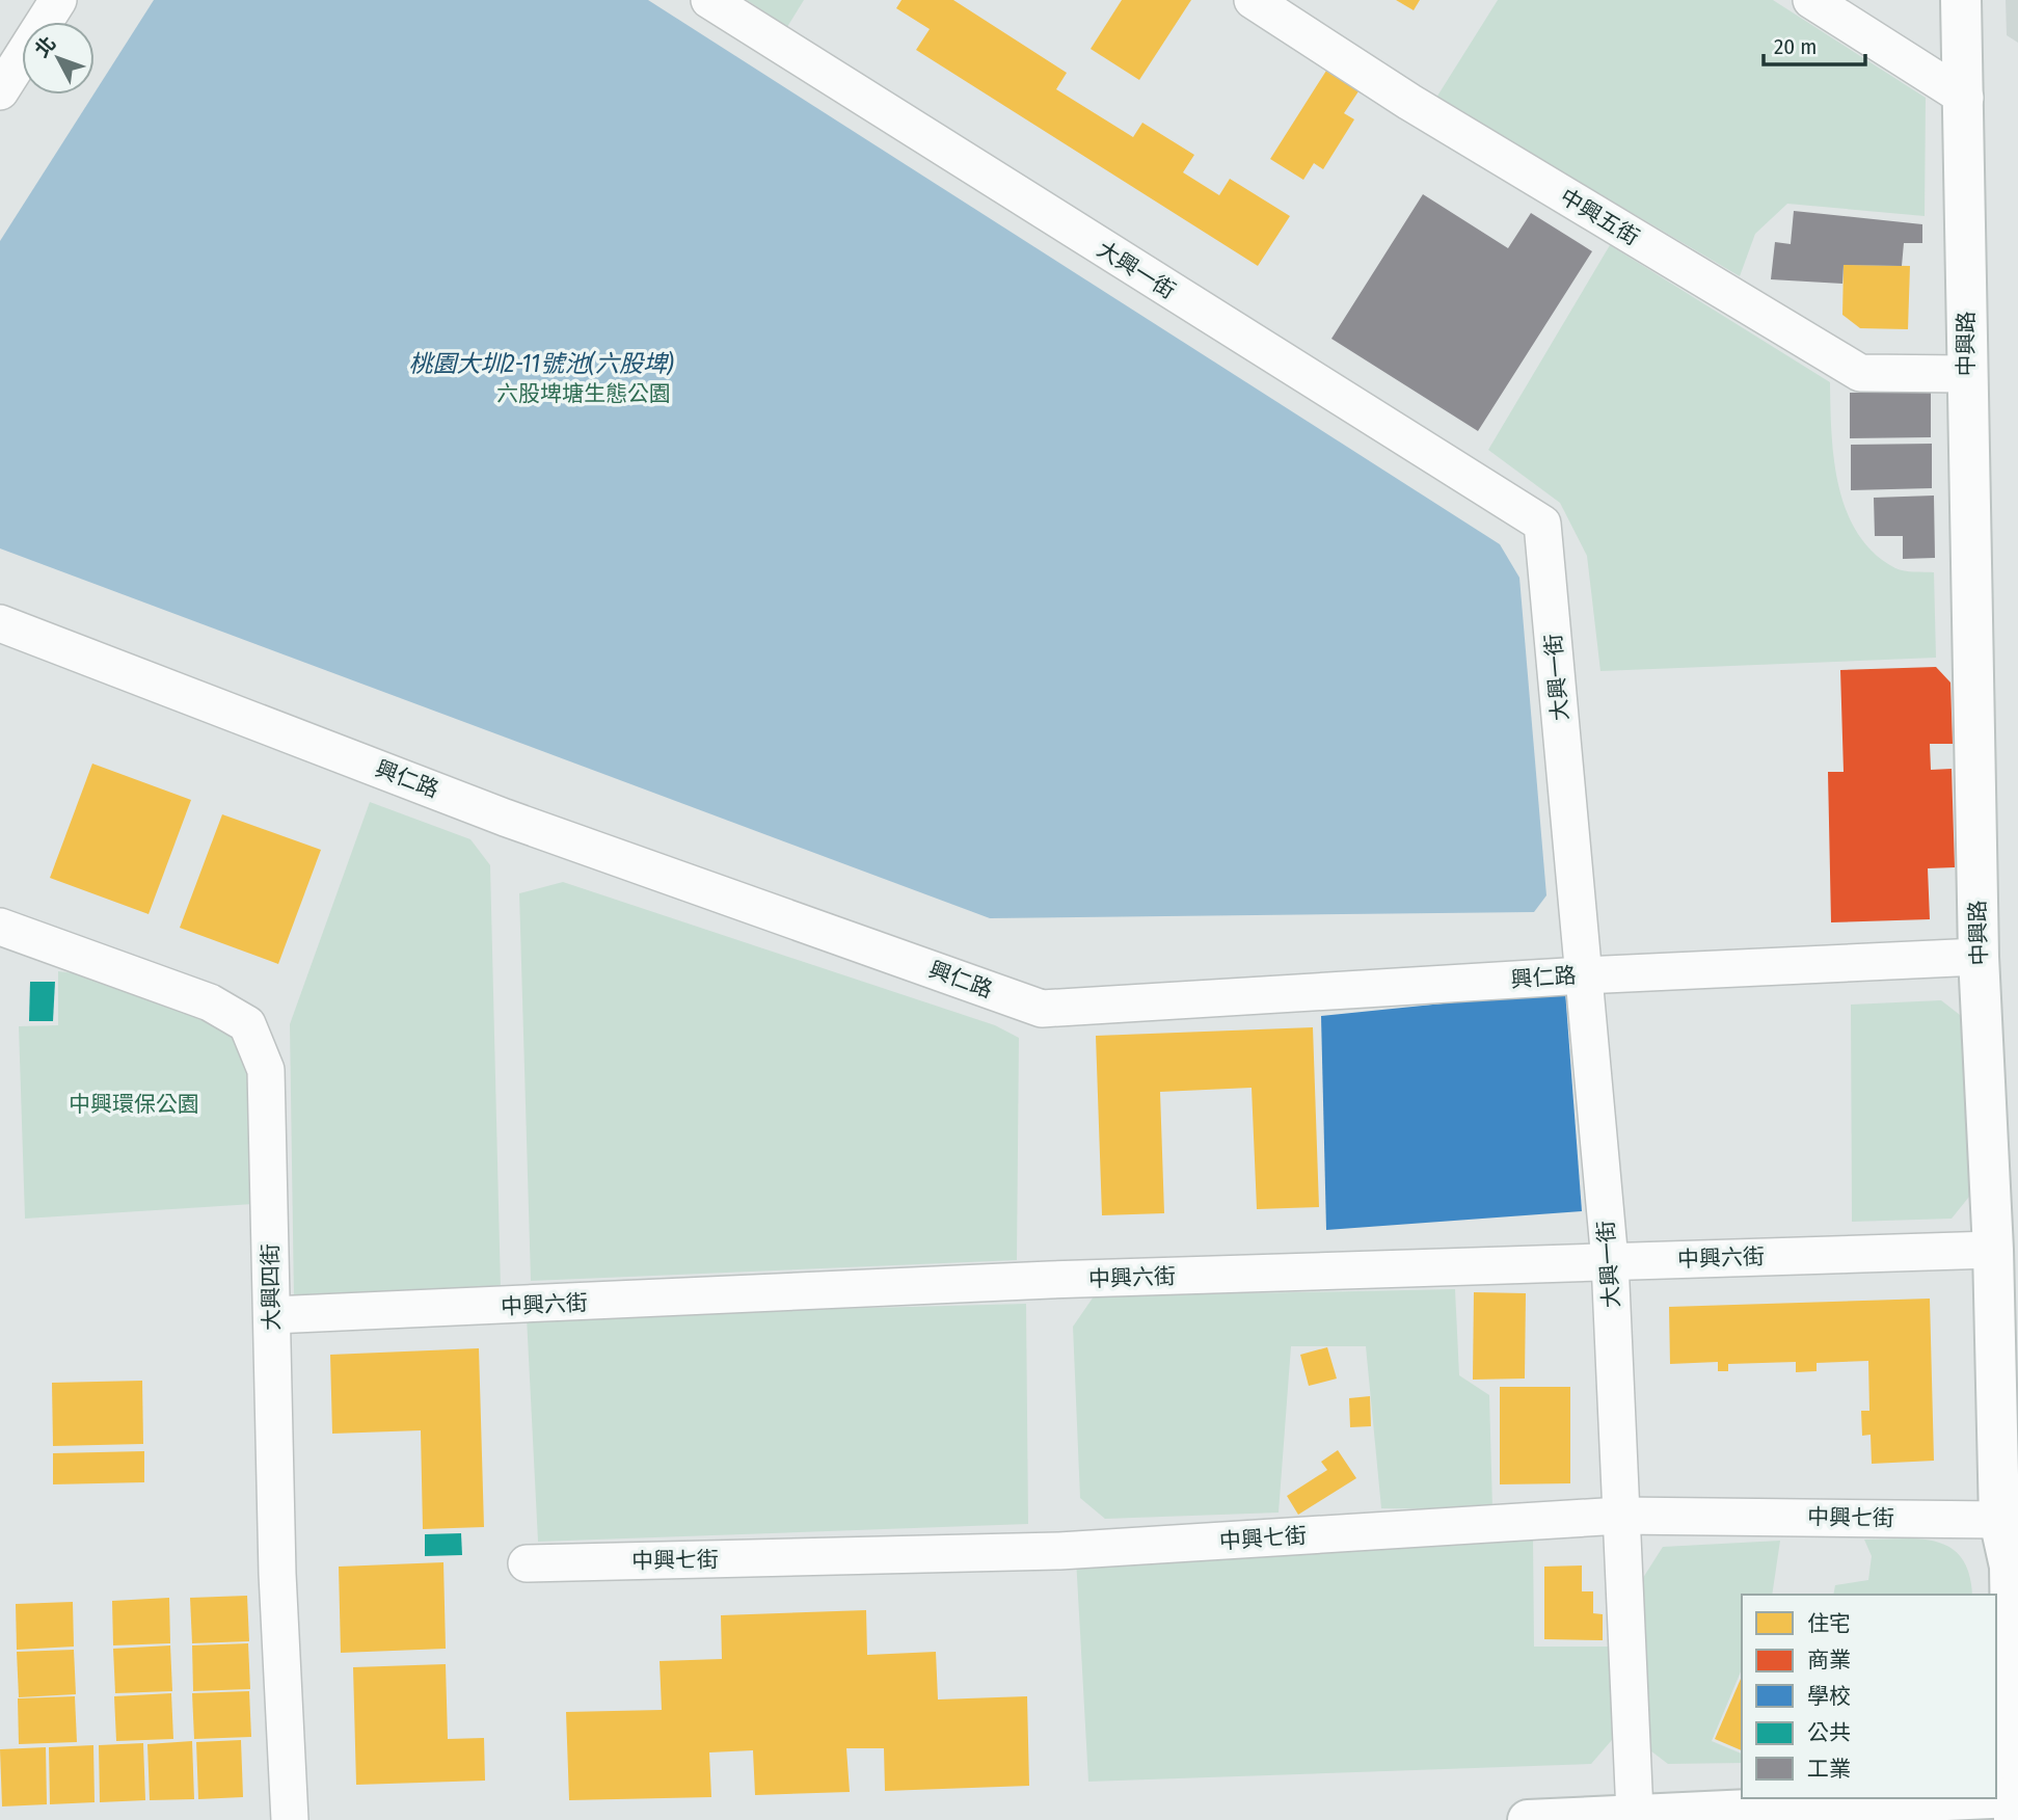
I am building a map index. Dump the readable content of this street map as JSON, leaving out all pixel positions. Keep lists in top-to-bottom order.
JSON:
{
  "streets": {
    "street": [
      "中興五街",
      "大興一街",
      "中興路",
      "興仁路",
      "中興六街",
      "大興四街",
      "中興七街"
    ]
  },
  "crossings": [
    ["中興五街", "中興路"],
    ["大興一街", "興仁路"],
    ["大興一街", "中興六街"],
    ["大興一街", "中興七街"],
    ["中興路", "興仁路"],
    ["中興路", "中興六街"],
    ["中興路", "中興七街"],
    ["中興六街", "大興四街"]
  ],
  "water": ["桃園大圳2-11號池(六股埤)"],
  "parks": ["六股埤塘生態公園", "中興環保公園"],
  "legend": [
    "住宅",
    "商業",
    "學校",
    "公共",
    "工業"
  ],
  "scale_bar": "20 m",
  "north": "top left"
}
